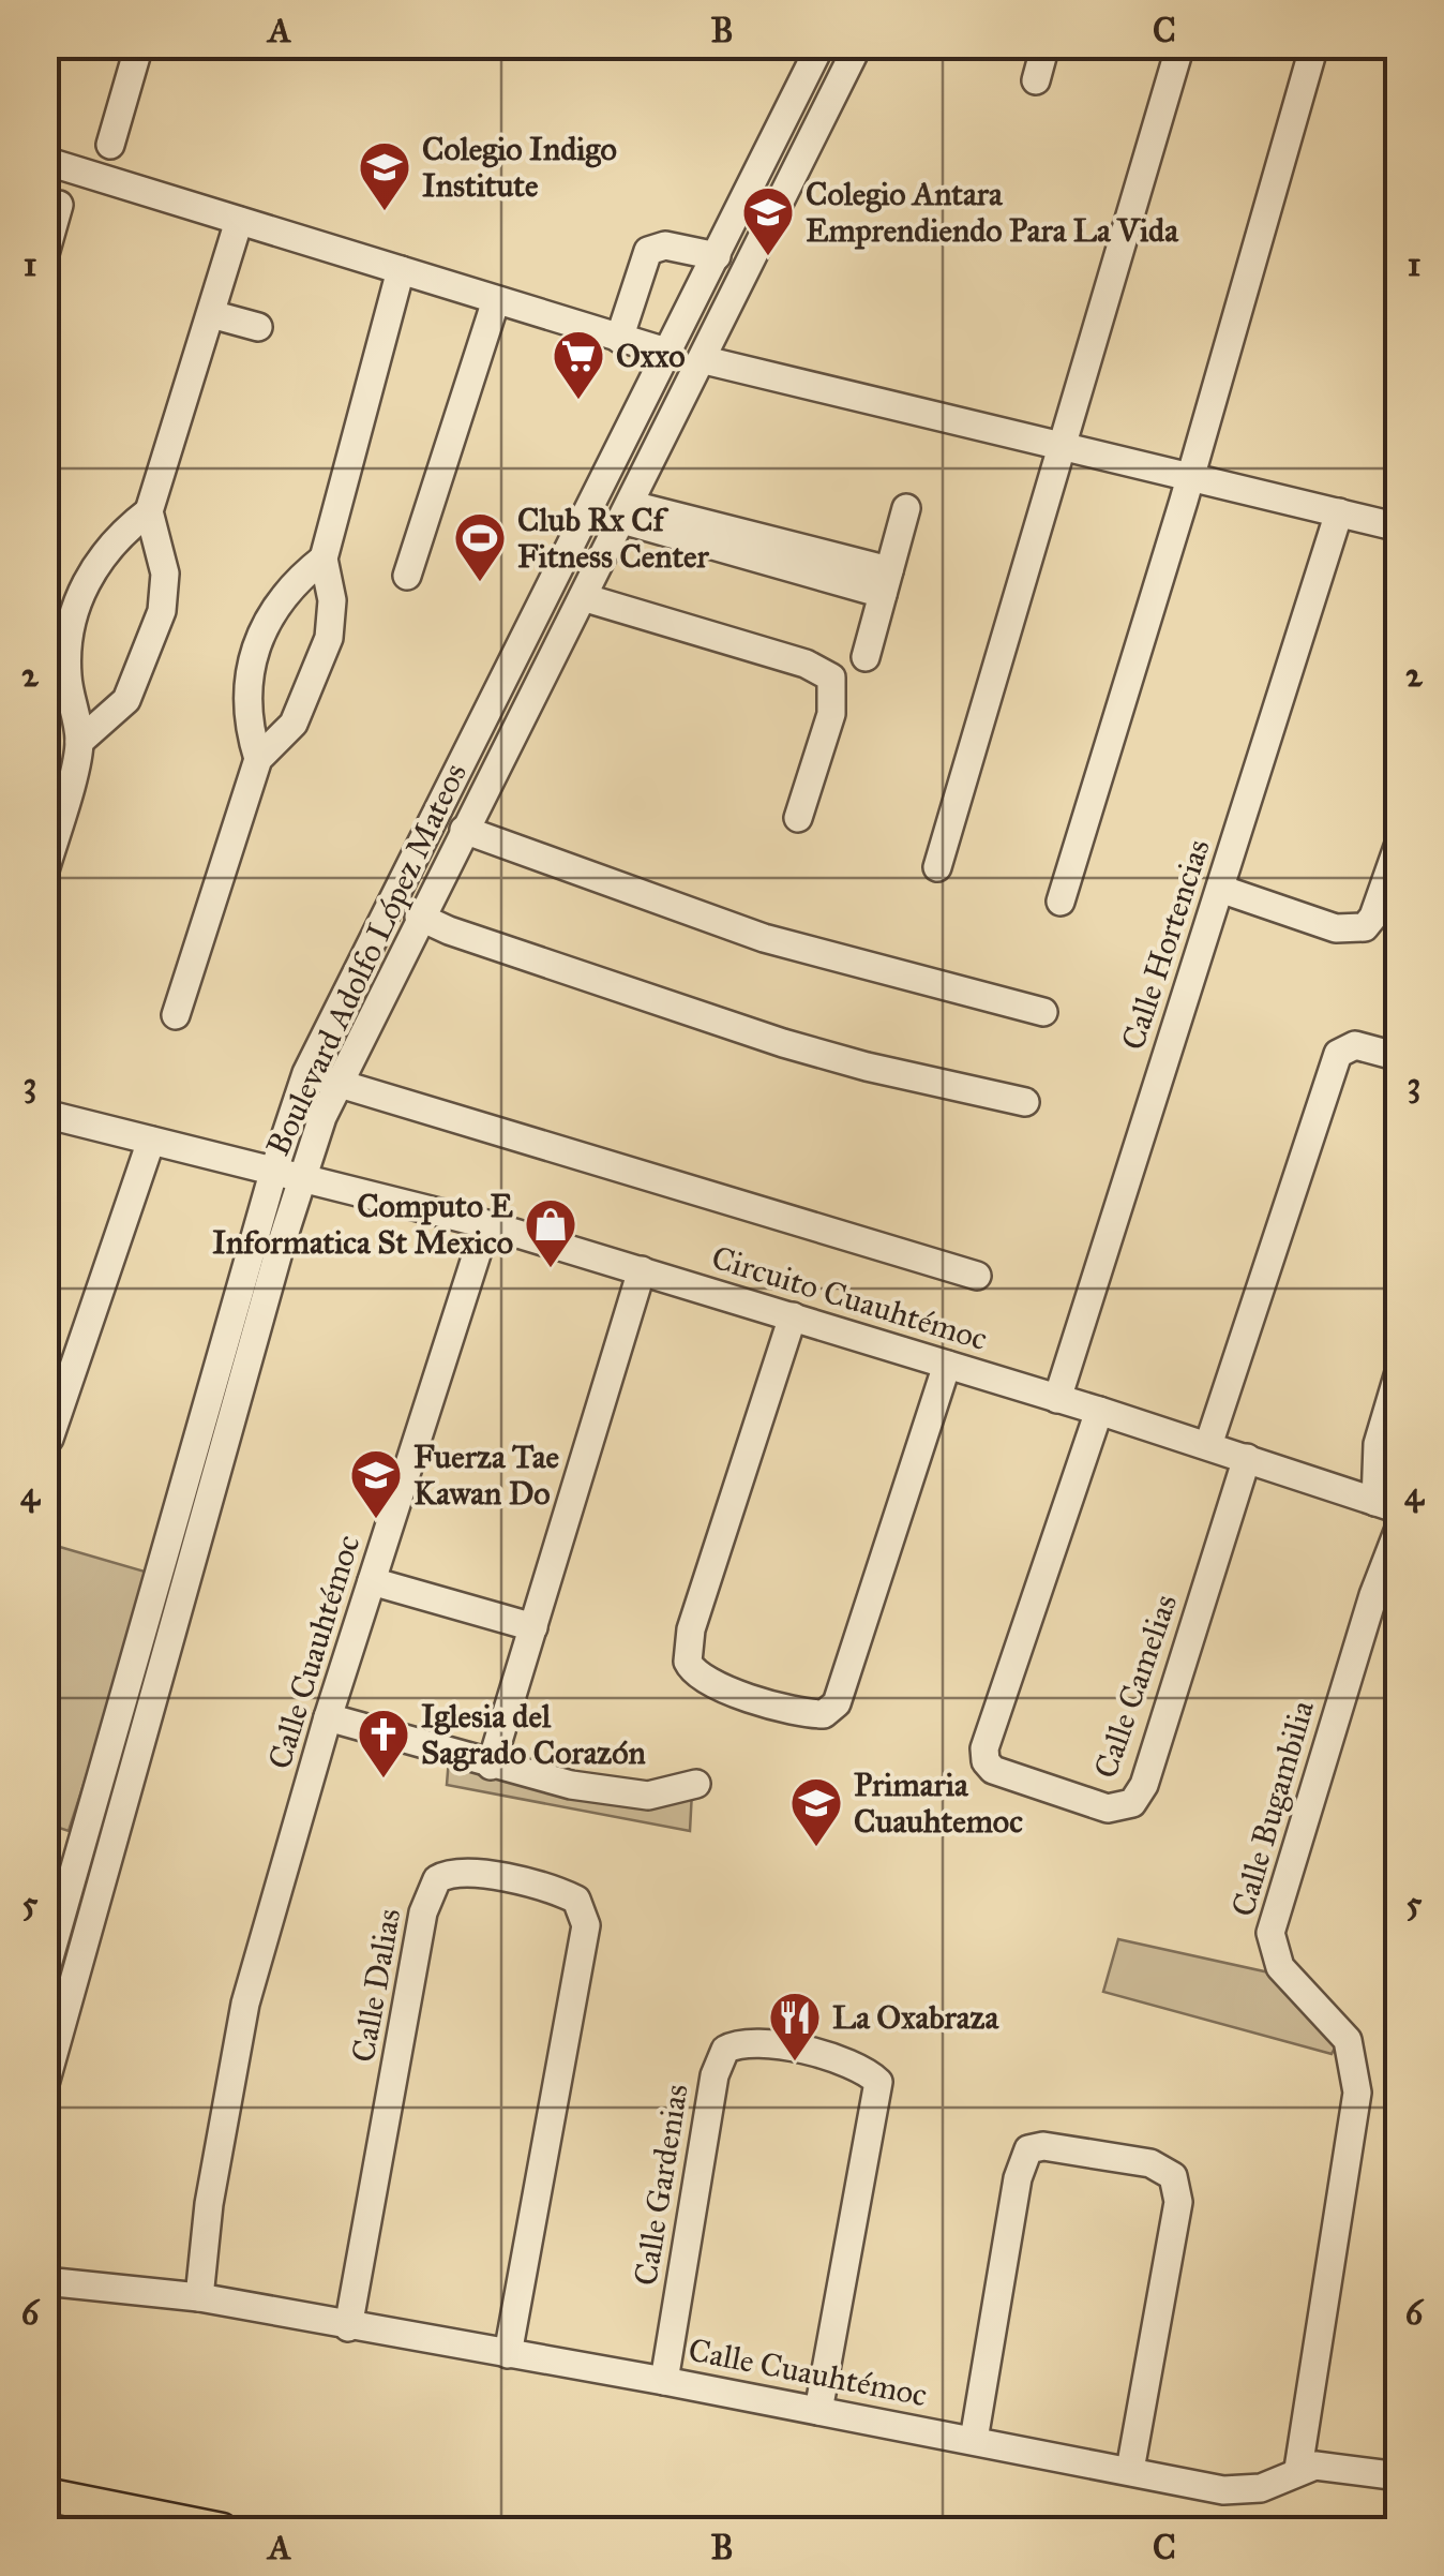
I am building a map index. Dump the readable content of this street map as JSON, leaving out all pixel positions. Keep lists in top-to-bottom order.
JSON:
{
  "streets": {
    "street": [
      "Calle Hortencias",
      "Boulevard Adolfo López Mateos",
      "Circuito Cuauhtémoc",
      "Calle Cuauhtémoc",
      "Calle Camelias",
      "Calle Bugambilia",
      "Calle Dalias",
      "Calle Gardenias"
    ]
  },
  "crossings": [
    ["Calle Hortencias", "Circuito Cuauhtémoc"],
    ["Boulevard Adolfo López Mateos", "Circuito Cuauhtémoc"],
    ["Circuito Cuauhtémoc", "Calle Cuauhtémoc"],
    ["Circuito Cuauhtémoc", "Calle Camelias"],
    ["Calle Cuauhtémoc", "Calle Bugambilia"],
    ["Calle Cuauhtémoc", "Calle Dalias"],
    ["Calle Cuauhtémoc", "Calle Gardenias"]
  ],
  "places": {
    "school or university": [
      "Colegio Indigo Institute",
      "Colegio Antara Emprendiendo Para La Vida",
      "Fuerza Tae Kawan Do",
      "Primaria Cuauhtemoc"
    ],
    "supermarket": ["Oxxo"],
    "sports": ["Club Rx Cf Fitness Center"],
    "shop": ["Computo E Informatica St Mexico"],
    "church": ["Iglesia del Sagrado Corazón"],
    "restaurant": ["La Oxabraza"]
  },
  "grid": {
    "columns": ["A", "B", "C"],
    "rows": [
      "1",
      "2",
      "3",
      "4",
      "5",
      "6"
    ]
  }
}
